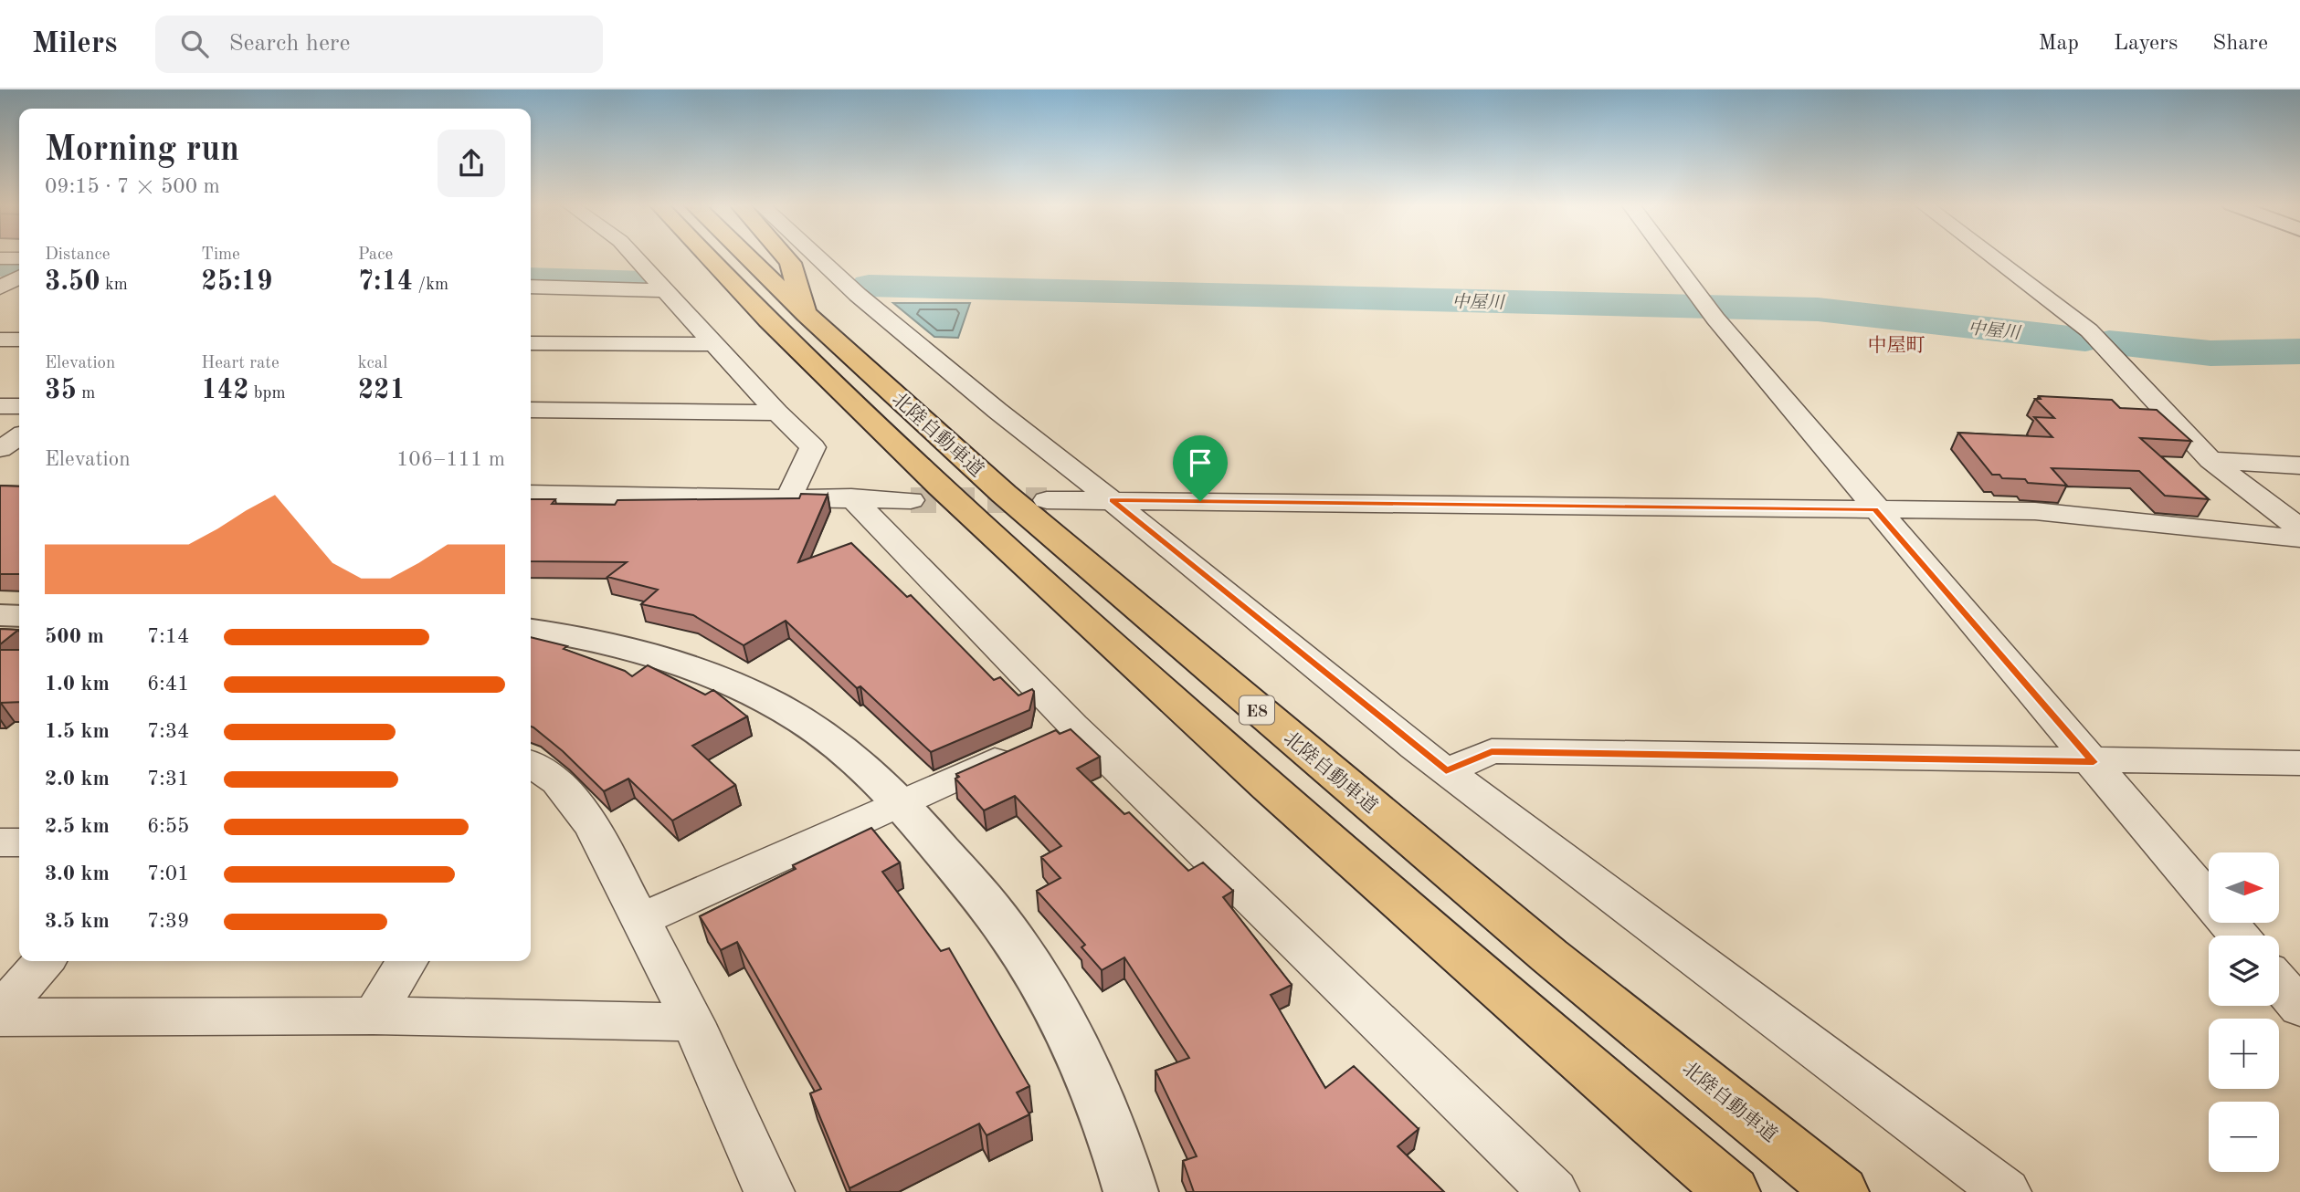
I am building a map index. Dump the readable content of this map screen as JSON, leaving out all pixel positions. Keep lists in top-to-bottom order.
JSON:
{
  "streets": {
    "highway": ["北陸自動車道", "E8"]
  },
  "districts": ["中屋町"],
  "water": ["中屋川"],
  "north": "right",
  "page": {
    "header": "Milers",
    "search": "Search here",
    "nav": ["Map", "Layers", "Share"],
    "heading": ["Morning run", "09:15 · 7 × 500 m"],
    "stats": [
      ["Distance", "3.50 km"],
      ["Time", "25:19"],
      ["Pace", "7:14 /km"],
      ["Elevation", "35 m"],
      ["Heart rate", "142 bpm"],
      ["kcal", "221"]
    ],
    "chart": ["Elevation", "106–111 m"],
    "list": [
      {
        "name": "500 m",
        "note": "7:14"
      },
      {
        "name": "1.0 km",
        "note": "6:41"
      },
      {
        "name": "1.5 km",
        "note": "7:34"
      },
      {
        "name": "2.0 km",
        "note": "7:31"
      },
      {
        "name": "2.5 km",
        "note": "6:55"
      },
      {
        "name": "3.0 km",
        "note": "7:01"
      },
      {
        "name": "3.5 km",
        "note": "7:39"
      }
    ],
    "map_buttons": ["+", "−"]
  }
}
